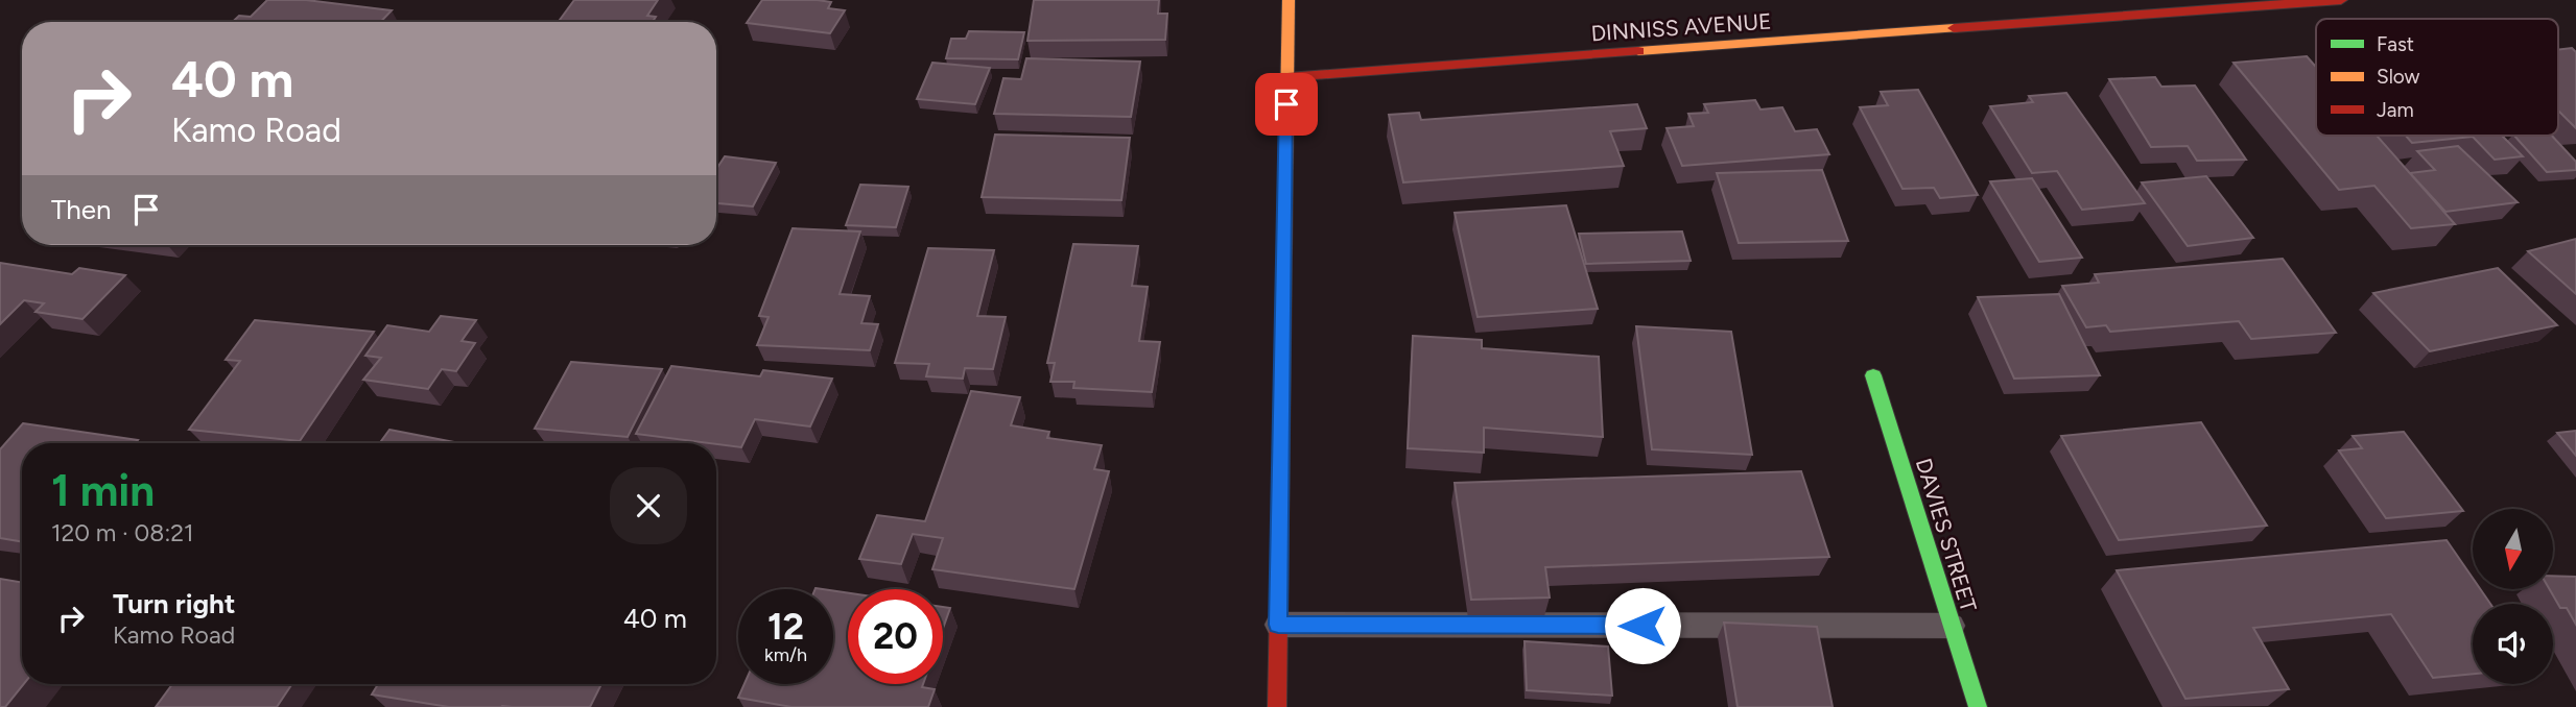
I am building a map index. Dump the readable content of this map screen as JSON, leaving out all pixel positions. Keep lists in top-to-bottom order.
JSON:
{
  "streets": {
    "street": ["DINNISS AVENUE", "DAVIES STREET"]
  },
  "legend": ["Fast", "Slow", "Jam"],
  "north": "bottom",
  "page": {
    "turn": ["40 m", "Kamo Road"],
    "then": "Then",
    "heading": ["1 min", "120 m · 08:21"],
    "list": [
      {
        "name": "Turn right",
        "note": "Kamo Road",
        "value": "40 m"
      }
    ],
    "speed": "12 km/h",
    "limit": "20"
  }
}
